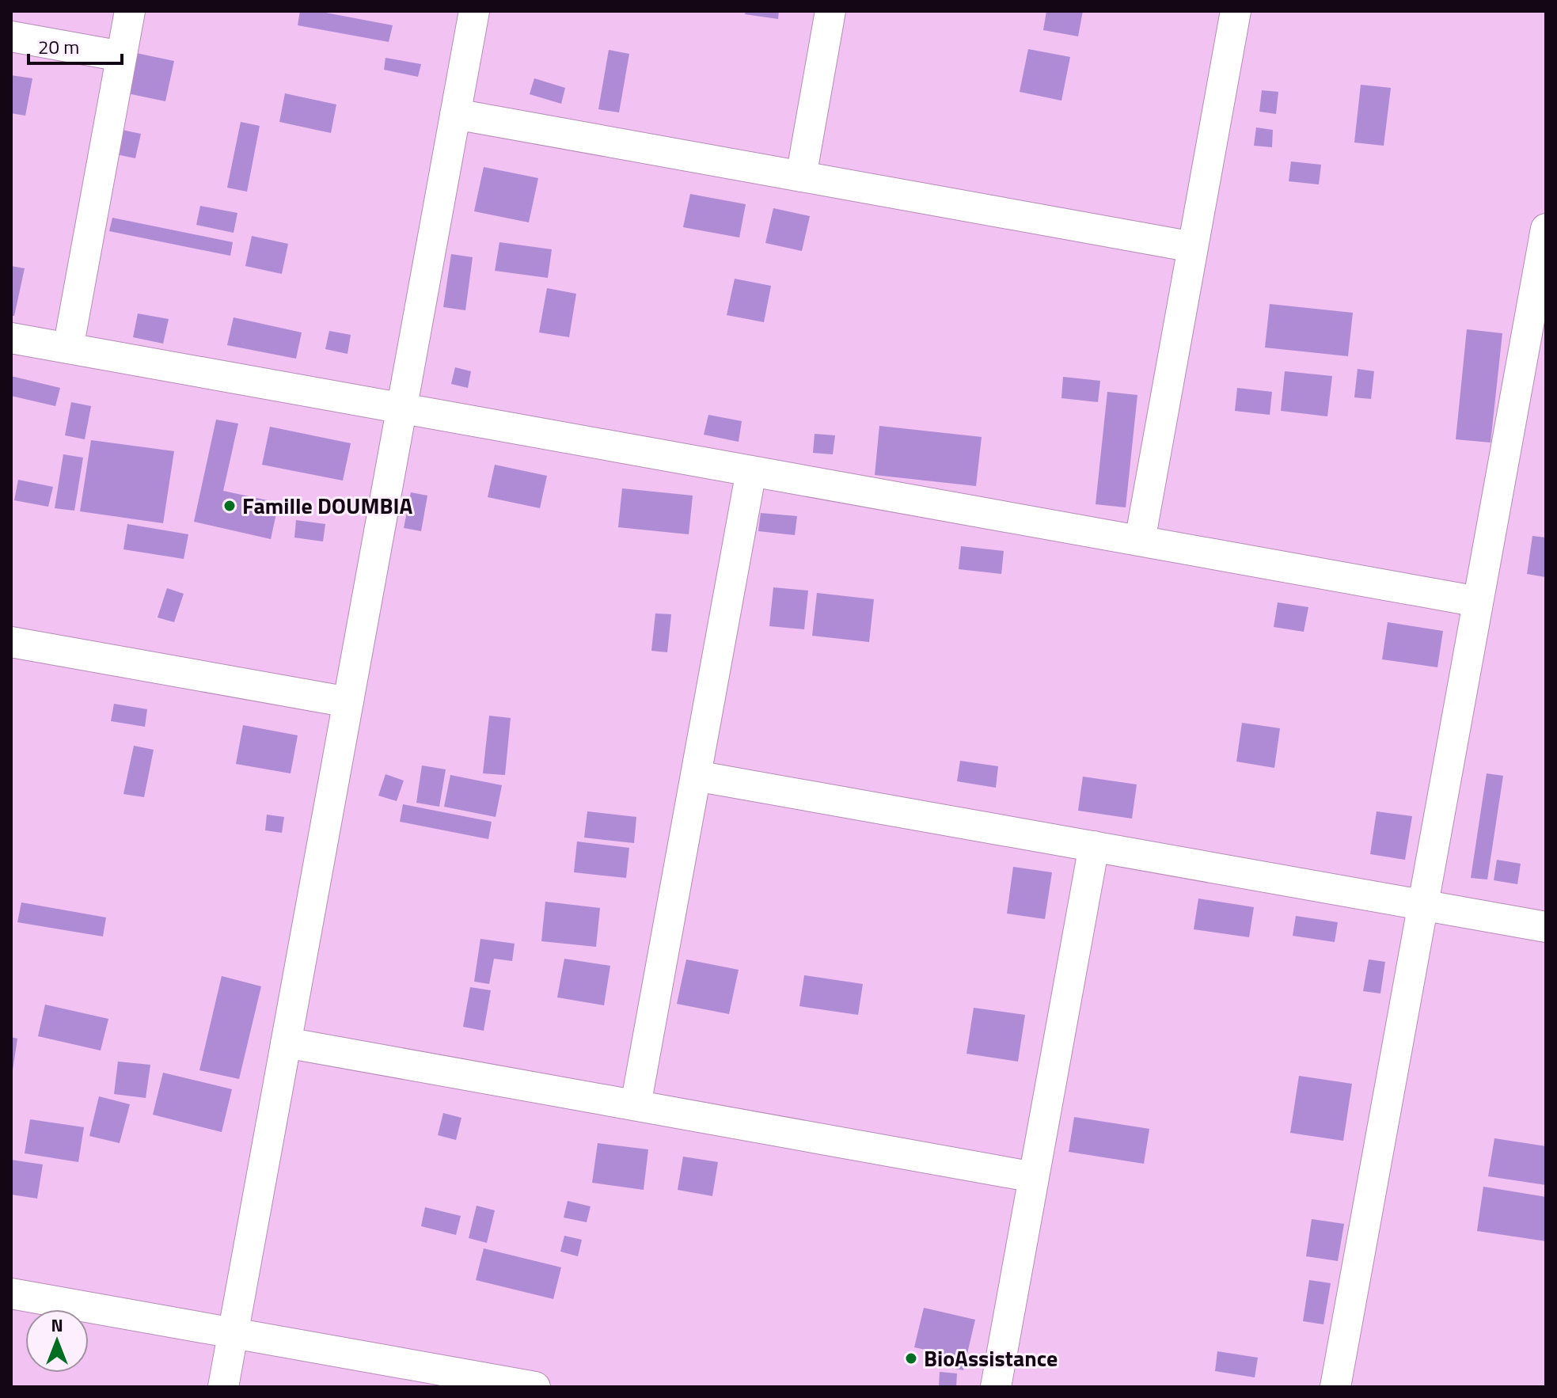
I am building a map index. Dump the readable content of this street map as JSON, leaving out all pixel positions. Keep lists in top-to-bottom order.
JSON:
{
  "places": ["Famille DOUMBIA", "BioAssistance"],
  "scale_bar": "20 m",
  "north": "top"
}
